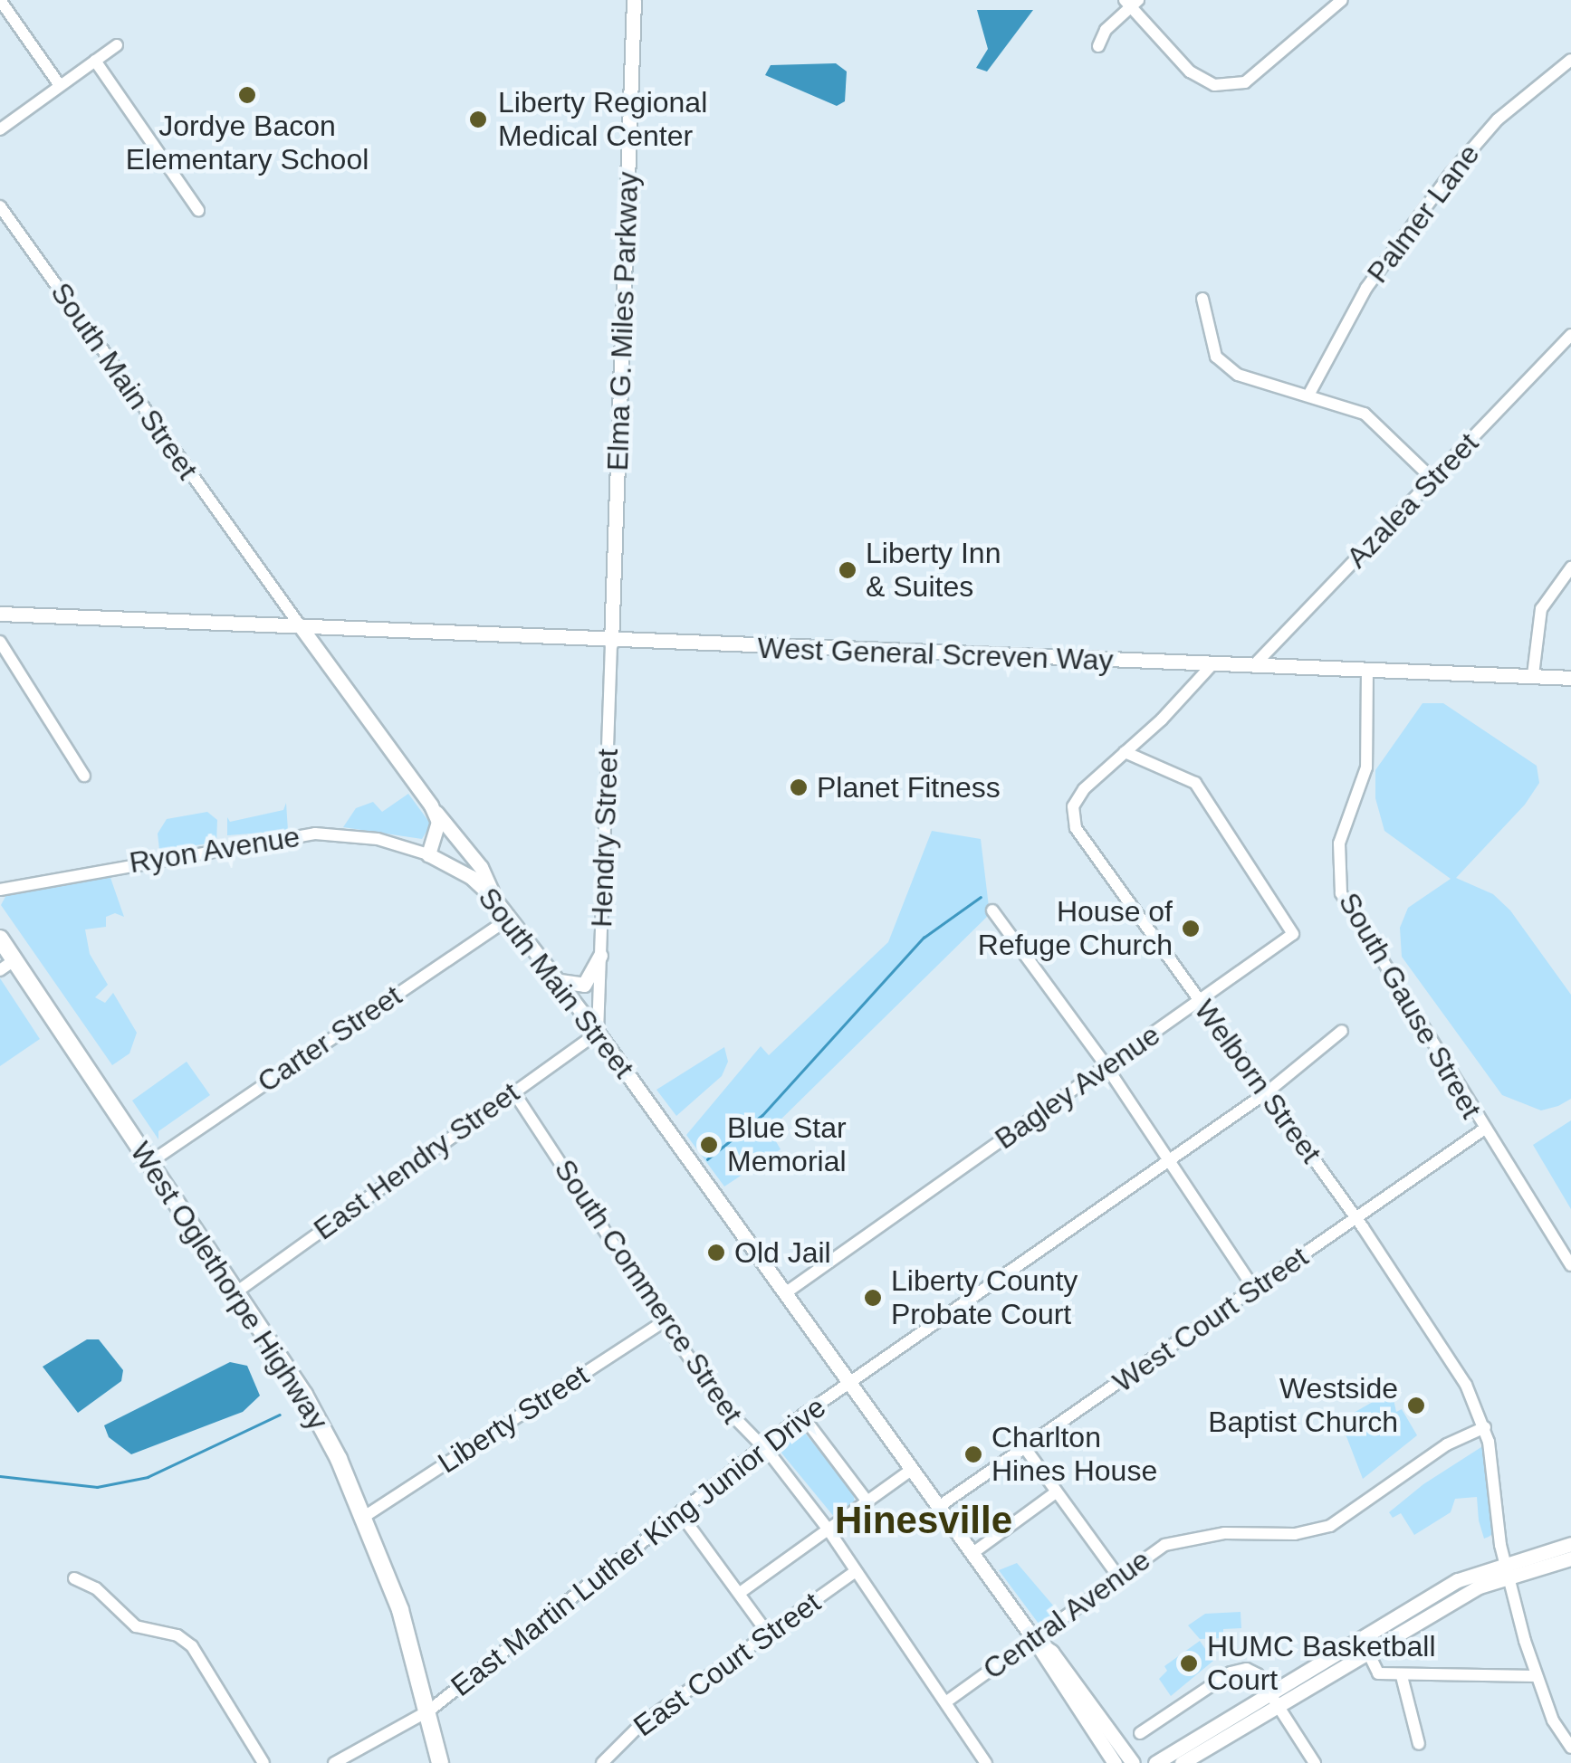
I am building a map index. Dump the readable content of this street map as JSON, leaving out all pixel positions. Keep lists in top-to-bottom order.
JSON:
{
  "streets": {
    "highway": ["West Oglethorpe Highway"],
    "main road": ["Elma G. Miles Parkway", "South Main Street", "West General Screven Way"],
    "street": [
      "Palmer Lane",
      "Azalea Street",
      "Hendry Street",
      "Ryon Avenue",
      "South Gause Street",
      "Carter Street",
      "Welborn Street",
      "Bagley Avenue",
      "East Hendry Street",
      "South Commerce Street",
      "West Court Street",
      "Liberty Street",
      "East Martin Luther King Junior Drive",
      "Central Avenue",
      "East Court Street"
    ]
  },
  "crossings": [
    ["Elma G. Miles Parkway", "West General Screven Way"],
    ["Elma G. Miles Parkway", "Hendry Street"],
    ["South Main Street", "West General Screven Way"],
    ["South Main Street", "Hendry Street"],
    ["South Main Street", "Ryon Avenue"],
    ["South Main Street", "Carter Street"],
    ["South Main Street", "Bagley Avenue"],
    ["South Main Street", "East Hendry Street"],
    ["South Main Street", "West Court Street"],
    ["South Main Street", "East Martin Luther King Junior Drive"],
    ["South Main Street", "Central Avenue"],
    ["Azalea Street", "West General Screven Way"],
    ["West General Screven Way", "Hendry Street"],
    ["West General Screven Way", "South Gause Street"],
    ["West General Screven Way", "Welborn Street"],
    ["Hendry Street", "East Hendry Street"],
    ["South Gause Street", "West Court Street"],
    ["Carter Street", "West Oglethorpe Highway"],
    ["Welborn Street", "Bagley Avenue"],
    ["Welborn Street", "West Court Street"],
    ["Welborn Street", "East Martin Luther King Junior Drive"],
    ["Welborn Street", "Central Avenue"],
    ["East Hendry Street", "West Oglethorpe Highway"],
    ["East Hendry Street", "South Commerce Street"],
    ["West Oglethorpe Highway", "Liberty Street"],
    ["West Oglethorpe Highway", "East Martin Luther King Junior Drive"],
    ["South Commerce Street", "Liberty Street"],
    ["South Commerce Street", "East Martin Luther King Junior Drive"],
    ["South Commerce Street", "Central Avenue"],
    ["South Commerce Street", "East Court Street"]
  ],
  "districts": ["Hinesville"],
  "places": [
    "Jordye Bacon Elementary School",
    "Liberty Regional Medical Center",
    "Liberty Inn & Suites",
    "Planet Fitness",
    "House of Refuge Church",
    "Blue Star Memorial",
    "Old Jail",
    "Liberty County Probate Court",
    "Westside Baptist Church",
    "Charlton Hines House",
    "HUMC Basketball Court"
  ]
}
